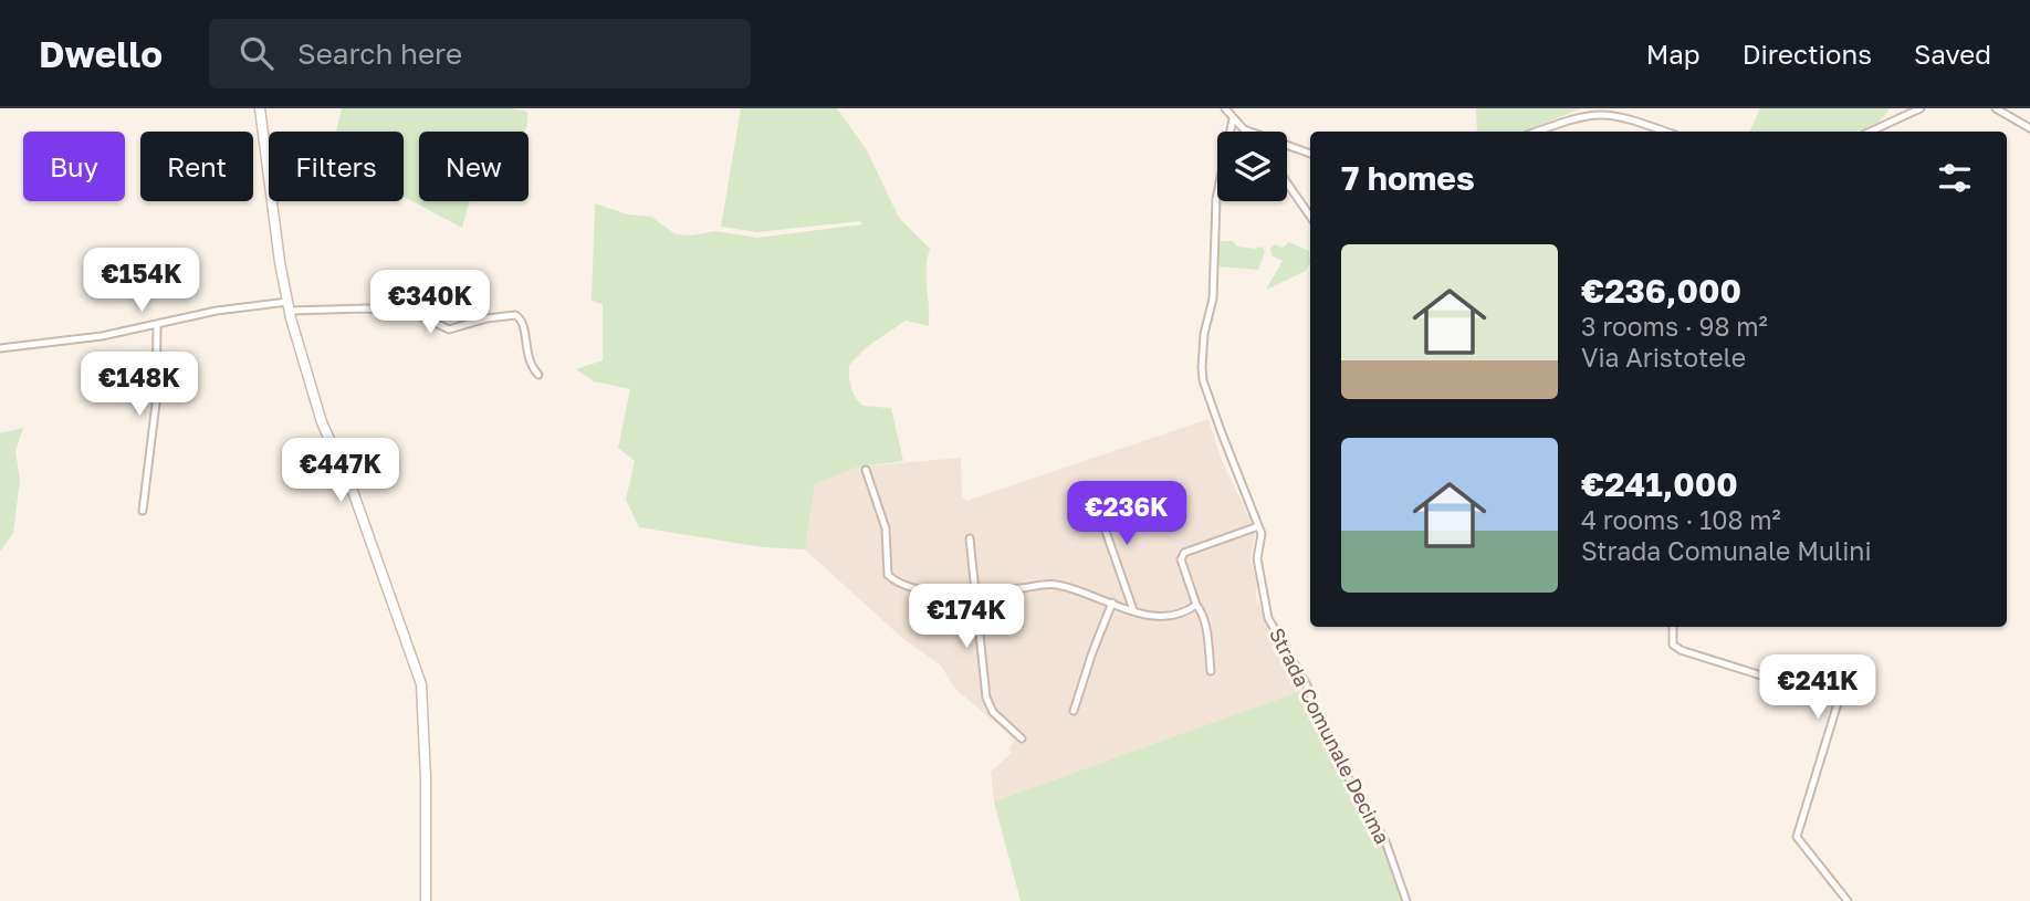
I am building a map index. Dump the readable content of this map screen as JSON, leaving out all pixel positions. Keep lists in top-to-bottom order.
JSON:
{
  "streets": {
    "street": ["Strada Comunale Decima"]
  },
  "page": {
    "header": "Dwello",
    "search": "Search here",
    "nav": ["Map", "Directions", "Saved"],
    "chip": [
      "Buy",
      "Rent",
      "Filters",
      "New"
    ],
    "heading": "7 homes",
    "list": [
      {
        "name": "€236,000",
        "note": "3 rooms · 98 m² · Via Aristotele"
      },
      {
        "name": "€241,000",
        "note": "4 rooms · 108 m² · Strada Comunale Mulini"
      }
    ],
    "price": [
      "€154K",
      "€340K",
      "€148K",
      "€447K",
      "€236K",
      "€174K",
      "€241K"
    ]
  }
}
